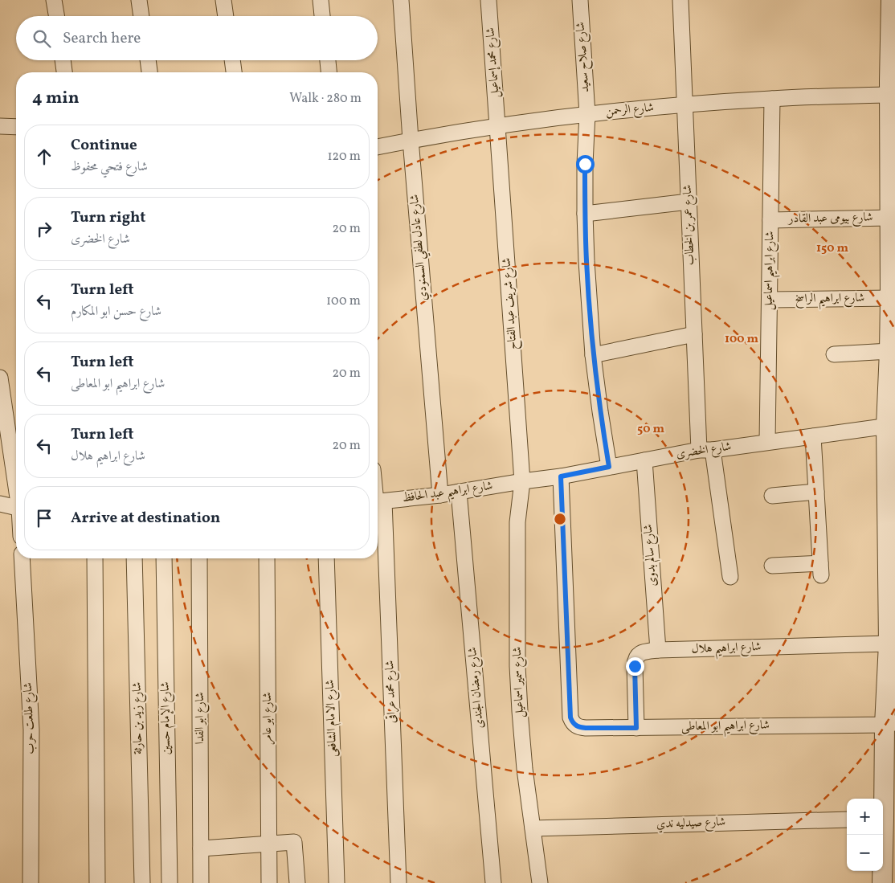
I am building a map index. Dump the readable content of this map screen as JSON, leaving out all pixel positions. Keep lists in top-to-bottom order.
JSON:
{
  "streets": {
    "street": [
      "شارع صلاح سعيد",
      "شارع محمد إسماعيل",
      "شارع الرحمن",
      "شارع بيومى عبد القادر",
      "شارع عمر بن الخطاب",
      "شارع عادل لطفي السمنودي",
      "شارع ابراهيم اسماعيل",
      "شارع ابراهيم الراسخ",
      "شارع شريف عبد الفتاح",
      "شارع الخضرى",
      "شارع ابراهيم عبد الحافظ",
      "شارع سالم بدوى",
      "شارع ابراهيم هلال",
      "شارع سمير اسماعيل",
      "شارع رمضان الجندى",
      "شارع محمد عراقى",
      "شارع طلعت حرب",
      "شارع زيد بن حارثة",
      "شارع الإمام حسين",
      "شارع ابو الفدا",
      "شارع ابو عامر",
      "شارع الامام الشافعى",
      "شارع ابراهيم ابو المعاطى",
      "شارع صيدليه ندي"
    ]
  },
  "crossings": [
    ["شارع صلاح سعيد", "شارع الرحمن"],
    ["شارع صلاح سعيد", "شارع الخضرى"],
    ["شارع محمد إسماعيل", "شارع الرحمن"],
    ["شارع محمد إسماعيل", "شارع شريف عبد الفتاح"],
    ["شارع الرحمن", "شارع عمر بن الخطاب"],
    ["شارع الرحمن", "شارع عادل لطفي السمنودي"],
    ["شارع الرحمن", "شارع ابراهيم اسماعيل"],
    ["شارع الرحمن", "شارع شريف عبد الفتاح"],
    ["شارع بيومى عبد القادر", "شارع ابراهيم اسماعيل"],
    ["شارع عمر بن الخطاب", "شارع الخضرى"],
    ["شارع عادل لطفي السمنودي", "شارع ابراهيم عبد الحافظ"],
    ["شارع ابراهيم اسماعيل", "شارع ابراهيم الراسخ"],
    ["شارع ابراهيم اسماعيل", "شارع الخضرى"],
    ["شارع شريف عبد الفتاح", "شارع الخضرى"],
    ["شارع شريف عبد الفتاح", "شارع ابراهيم عبد الحافظ"],
    ["شارع شريف عبد الفتاح", "شارع سمير اسماعيل"],
    ["شارع الخضرى", "شارع ابراهيم عبد الحافظ"],
    ["شارع الخضرى", "شارع سالم بدوى"],
    ["شارع الخضرى", "شارع سمير اسماعيل"],
    ["شارع الخضرى", "شارع ابراهيم ابو المعاطى"],
    ["شارع ابراهيم عبد الحافظ", "شارع سمير اسماعيل"],
    ["شارع ابراهيم عبد الحافظ", "شارع رمضان الجندى"],
    ["شارع ابراهيم عبد الحافظ", "شارع محمد عراقى"],
    ["شارع سالم بدوى", "شارع ابراهيم هلال"],
    ["شارع ابراهيم هلال", "شارع ابراهيم ابو المعاطى"],
    ["شارع سمير اسماعيل", "شارع صيدليه ندي"]
  ],
  "page": {
    "search": "Search here",
    "heading": ["4 min", "Walk · 280 m"],
    "list": [
      ["Continue", "شارع فتحي محفوظ", "120 m"],
      ["Turn right", "شارع الخضرى", "20 m"],
      ["Turn left", "شارع حسن ابو المكارم", "100 m"],
      ["Turn left", "شارع ابراهيم ابو المعاطى", "20 m"],
      ["Turn left", "شارع ابراهيم هلال", "20 m"],
      "Arrive at destination"
    ],
    "map_buttons": ["+", "−"]
  },
  "rings": ["150 m", "100 m", "50 m"]
}
